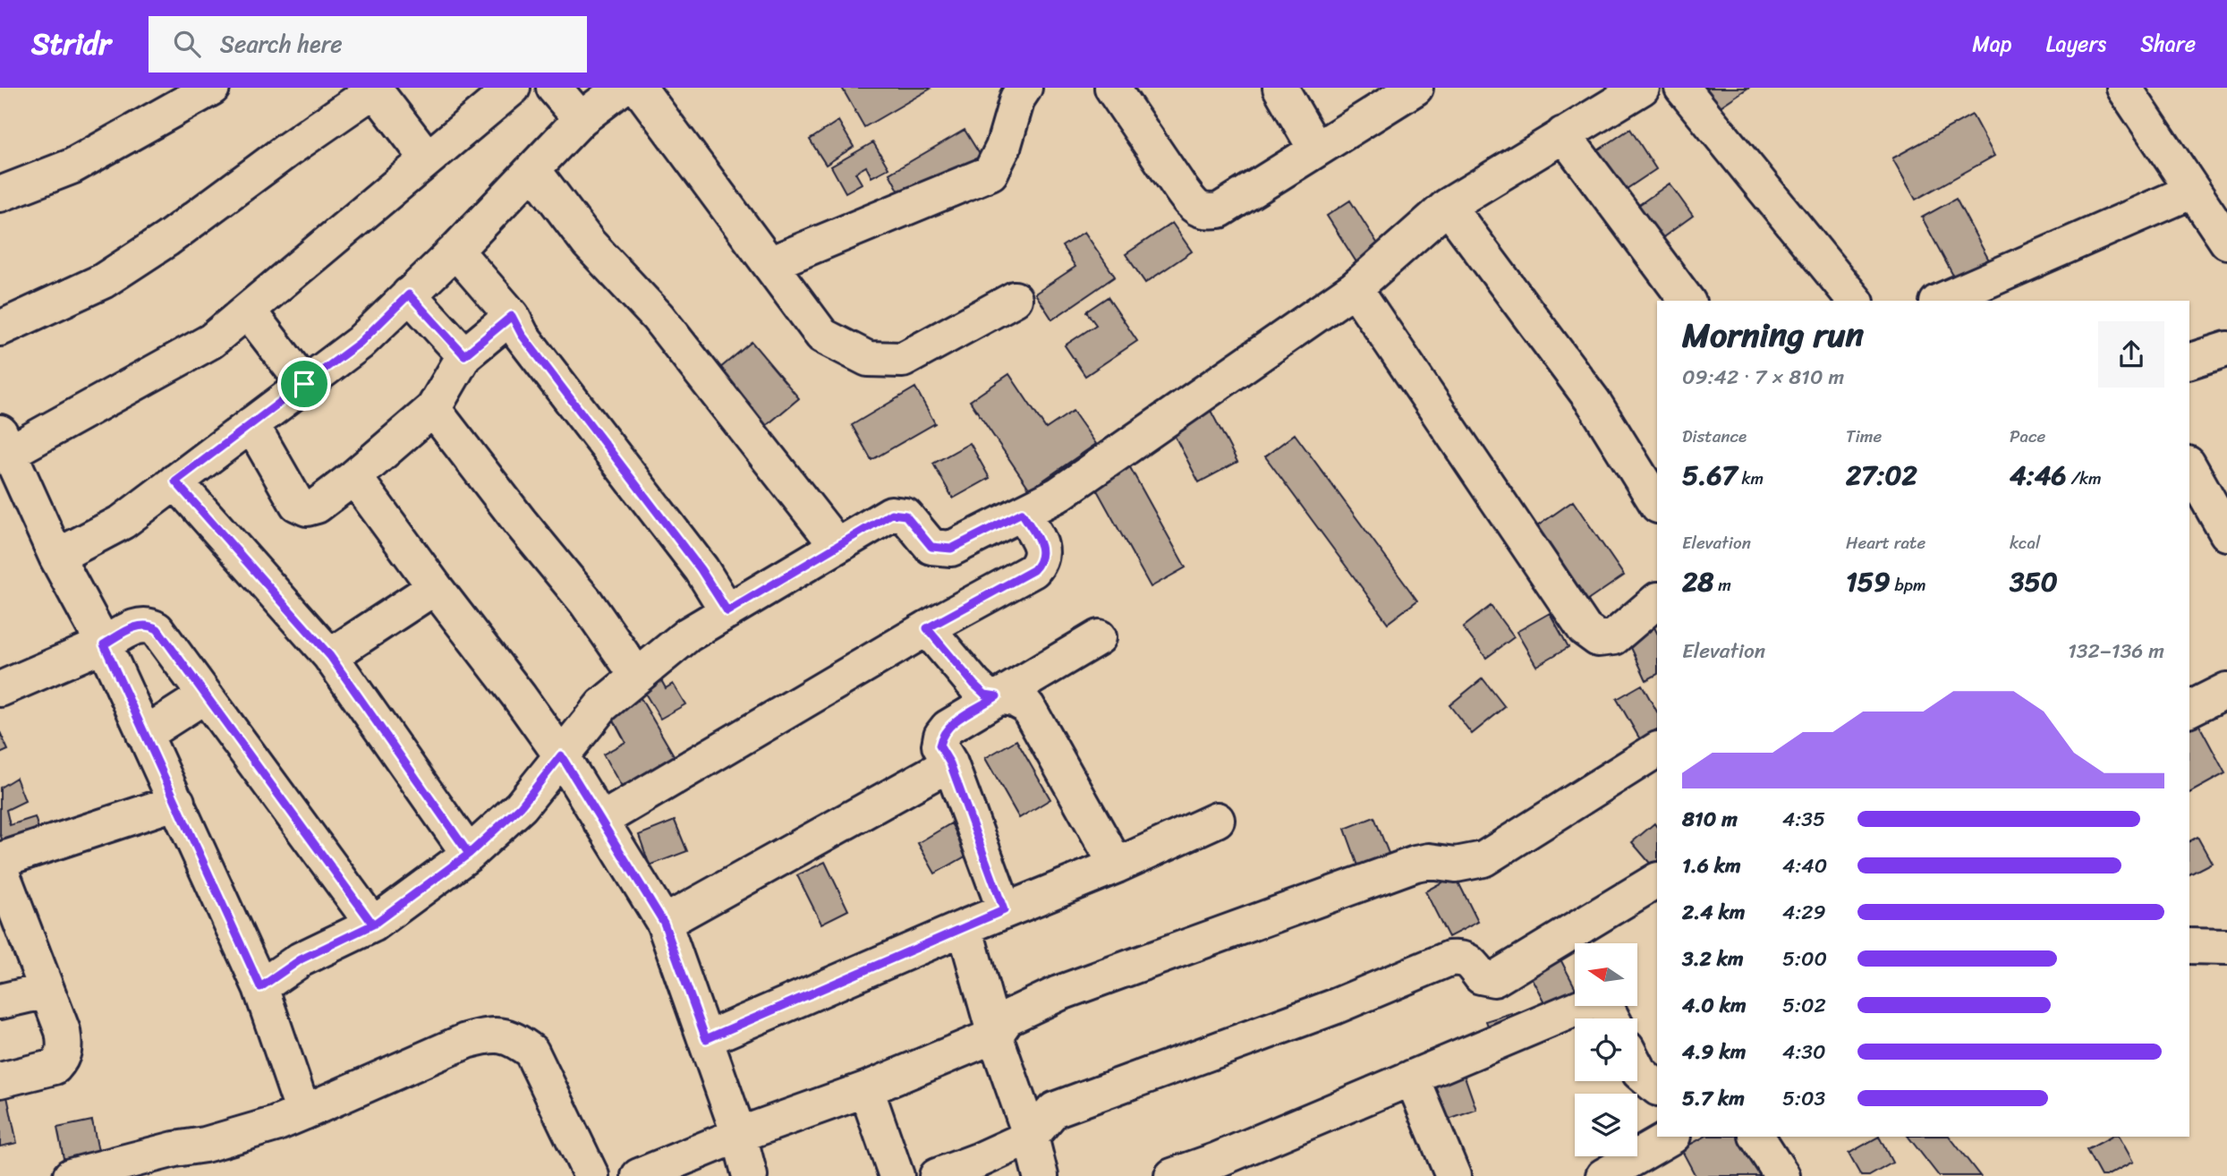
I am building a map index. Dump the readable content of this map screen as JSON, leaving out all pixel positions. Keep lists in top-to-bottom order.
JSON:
{
  "north": "left",
  "page": {
    "header": "Stridr",
    "search": "Search here",
    "nav": ["Map", "Layers", "Share"],
    "heading": ["Morning run", "09:42 · 7 × 810 m"],
    "stats": [
      ["Distance", "5.67 km"],
      ["Time", "27:02"],
      ["Pace", "4:46 /km"],
      ["Elevation", "28 m"],
      ["Heart rate", "159 bpm"],
      ["kcal", "350"]
    ],
    "chart": ["Elevation", "132–136 m"],
    "list": [
      {
        "name": "810 m",
        "note": "4:35"
      },
      {
        "name": "1.6 km",
        "note": "4:40"
      },
      {
        "name": "2.4 km",
        "note": "4:29"
      },
      {
        "name": "3.2 km",
        "note": "5:00"
      },
      {
        "name": "4.0 km",
        "note": "5:02"
      },
      {
        "name": "4.9 km",
        "note": "4:30"
      },
      {
        "name": "5.7 km",
        "note": "5:03"
      }
    ]
  }
}
